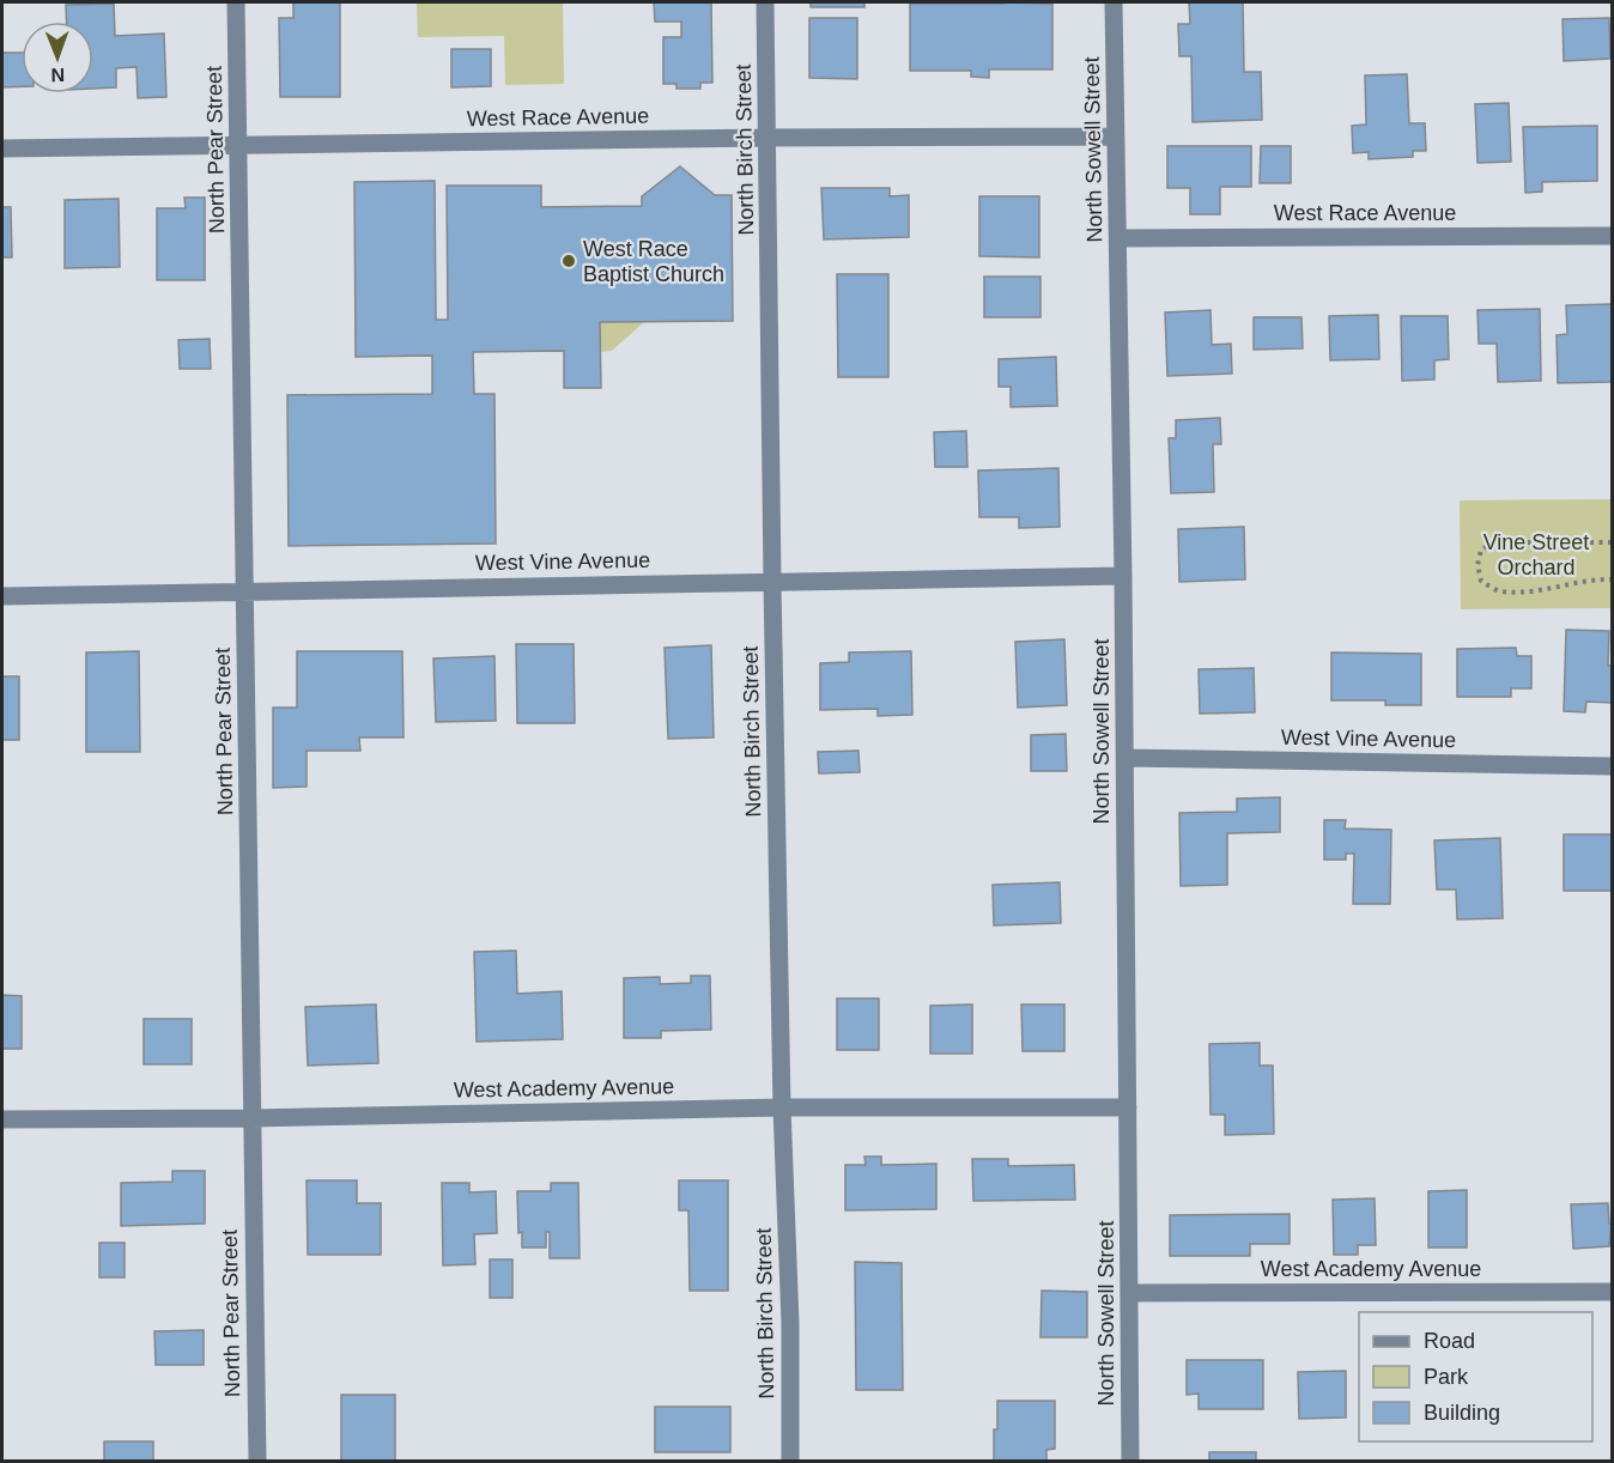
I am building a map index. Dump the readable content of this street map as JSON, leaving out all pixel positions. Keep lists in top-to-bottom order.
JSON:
{
  "streets": {
    "street": [
      "West Race Avenue",
      "North Pear Street",
      "North Birch Street",
      "North Sowell Street",
      "West Vine Avenue",
      "West Academy Avenue"
    ]
  },
  "crossings": [
    ["West Race Avenue", "North Pear Street"],
    ["West Race Avenue", "North Birch Street"],
    ["West Race Avenue", "North Sowell Street"],
    ["North Pear Street", "West Vine Avenue"],
    ["North Pear Street", "West Academy Avenue"],
    ["North Birch Street", "West Vine Avenue"],
    ["North Birch Street", "West Academy Avenue"],
    ["North Sowell Street", "West Vine Avenue"],
    ["North Sowell Street", "West Academy Avenue"]
  ],
  "parks": ["Vine Street Orchard"],
  "places": ["West Race Baptist Church"],
  "legend": ["Road", "Park", "Building"],
  "north": "bottom"
}
